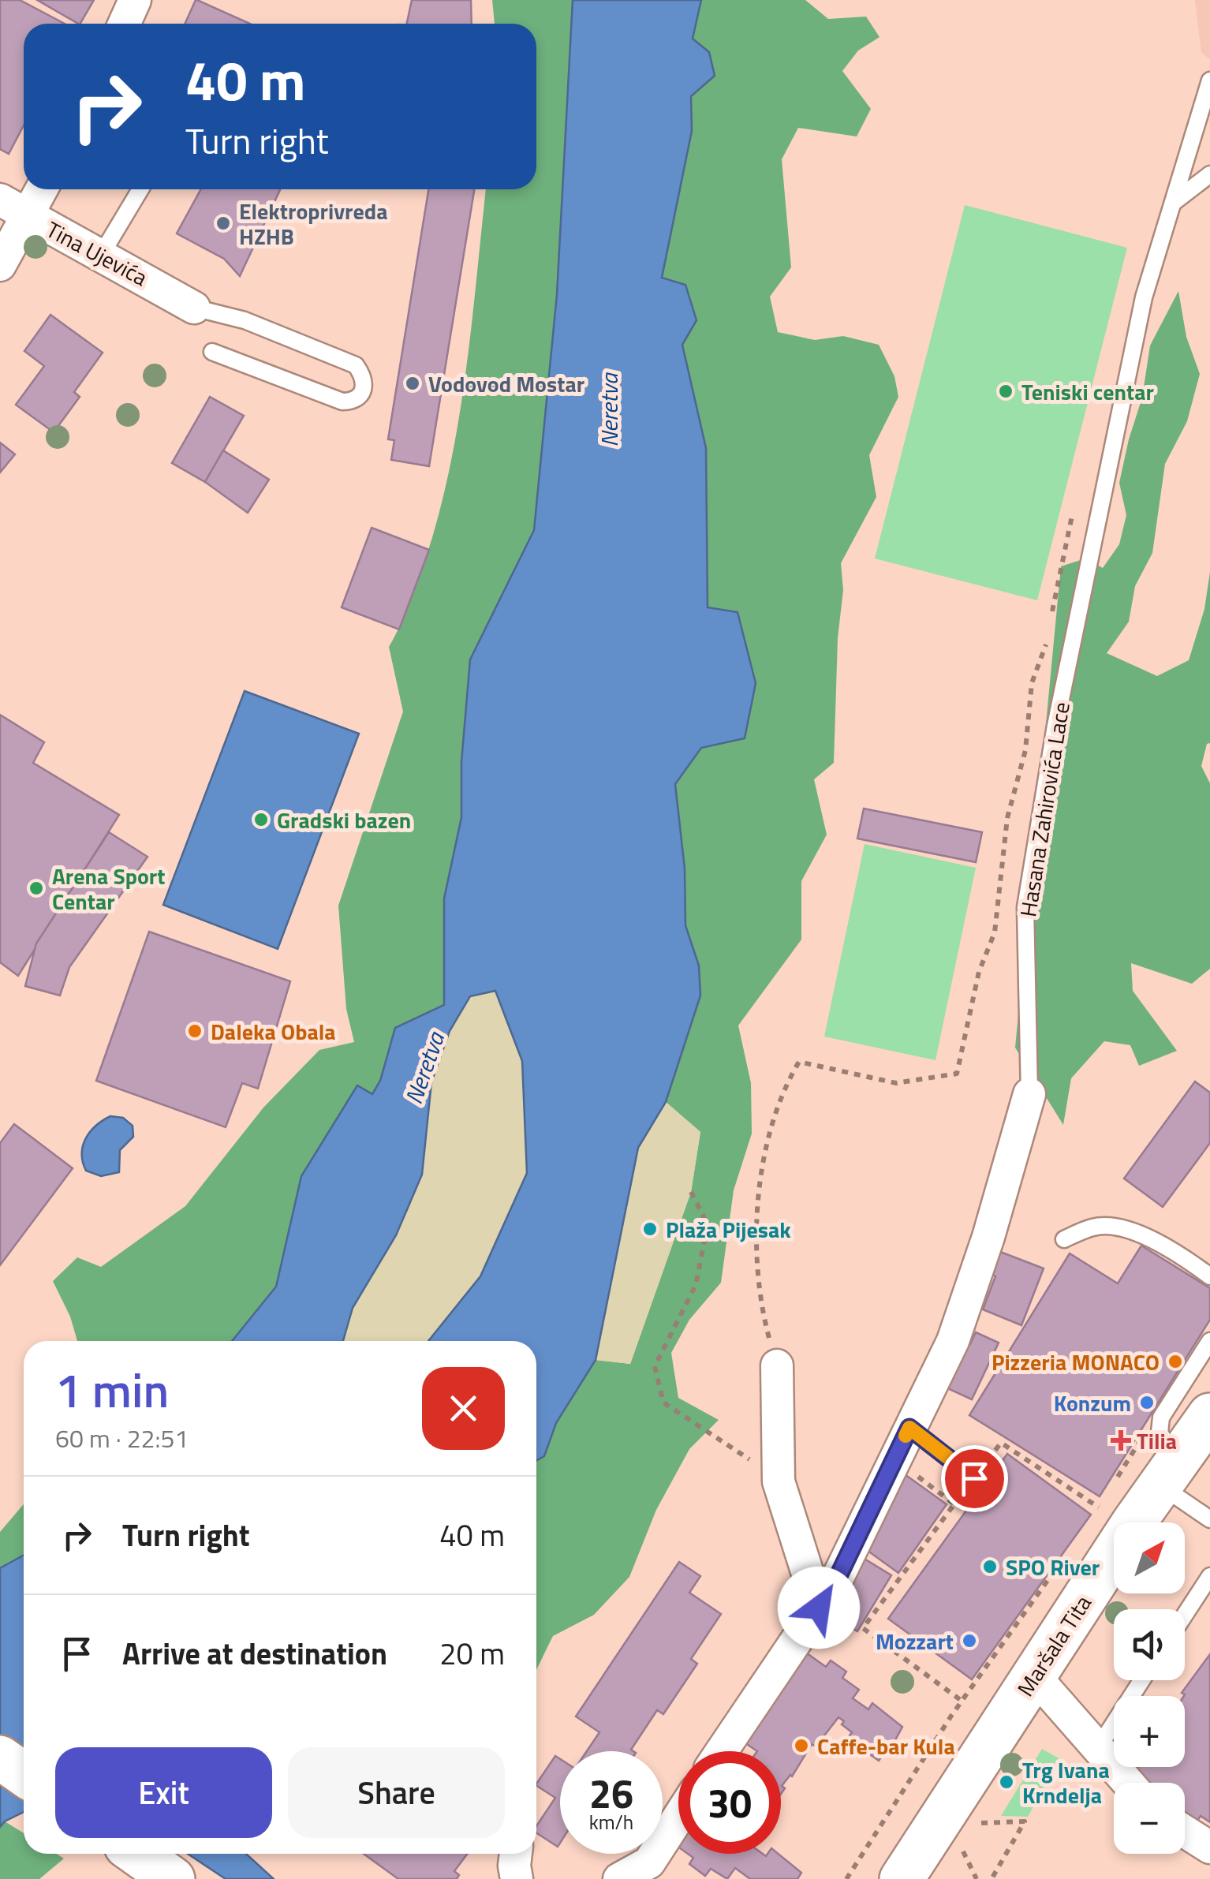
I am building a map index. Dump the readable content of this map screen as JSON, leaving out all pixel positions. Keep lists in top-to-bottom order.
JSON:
{
  "streets": {
    "street": ["Tina Ujevića", "Hasana Zahirovića Lace", "Maršala Tita"]
  },
  "water": ["Neretva"],
  "places": {
    "other": [
      "Elektroprivreda HZHB",
      "Vodovod Mostar",
      "Teniski centar",
      "Gradski bazen",
      "Arena Sport Centar",
      "Daleka Obala",
      "Plaža Pijesak",
      "Pizzeria MONACO",
      "Konzum",
      "SPO River",
      "Mozzart",
      "Caffe-bar Kula",
      "Trg Ivana Krndelja"
    ],
    "health": ["Tilia"]
  },
  "north": "top right",
  "page": {
    "turn": ["40 m", "Turn right"],
    "heading": ["1 min", "60 m · 22:51"],
    "list": [
      {
        "name": "Turn right",
        "value": "40 m"
      },
      {
        "name": "Arrive at destination",
        "value": "20 m"
      }
    ],
    "map_buttons": ["+", "−"],
    "buttons": ["Exit", "Share"],
    "speed": "26 km/h",
    "limit": "30"
  }
}
